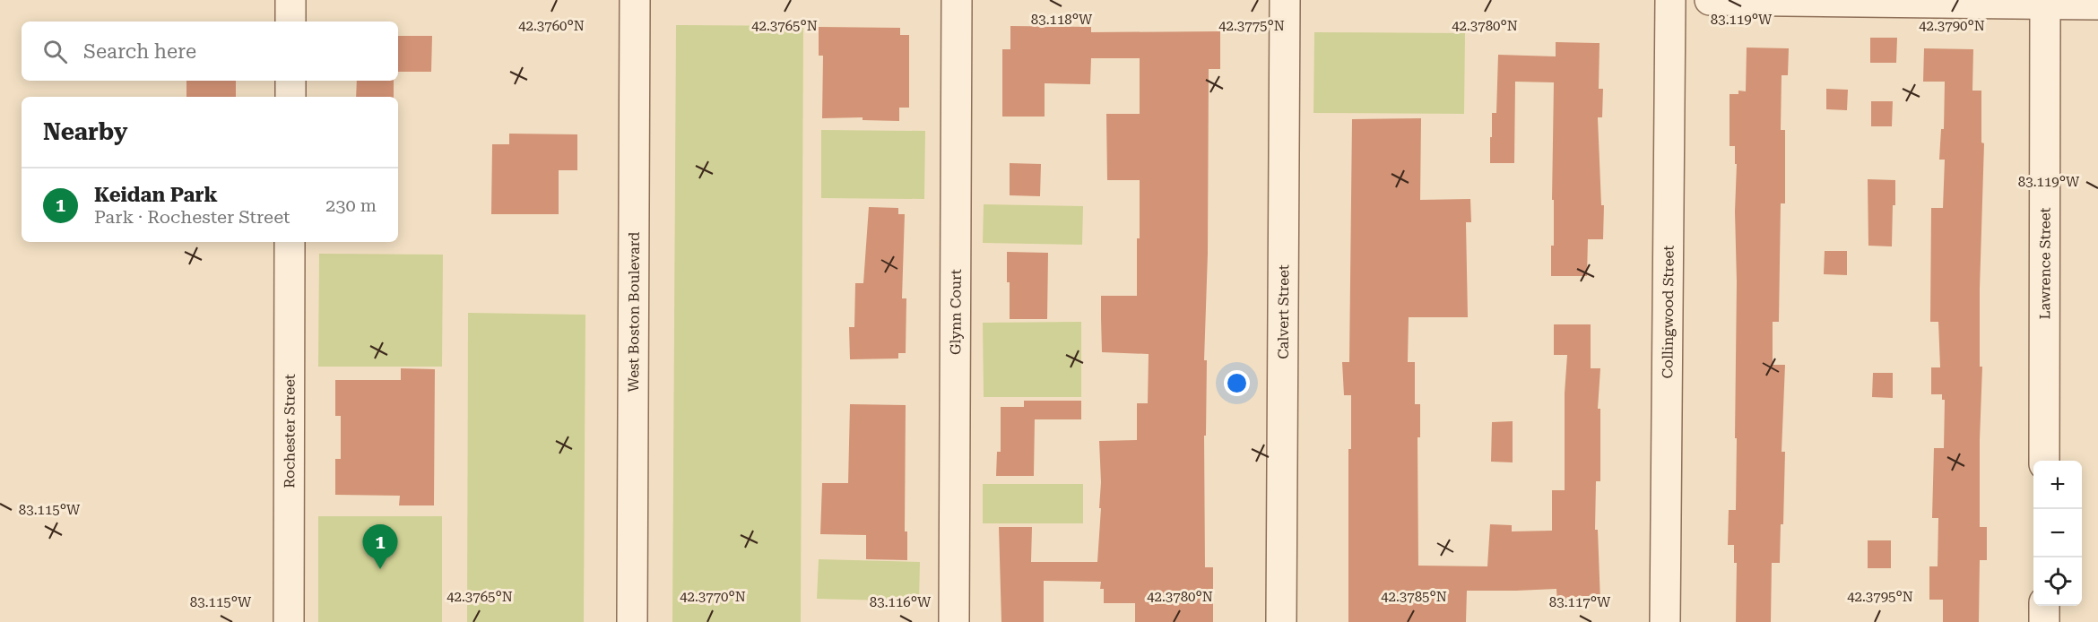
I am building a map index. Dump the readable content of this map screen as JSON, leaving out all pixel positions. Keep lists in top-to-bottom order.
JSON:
{
  "streets": {
    "street": [
      "Lawrence Street",
      "West Boston Boulevard",
      "Glynn Court",
      "Calvert Street",
      "Collingwood Street",
      "Rochester Street"
    ]
  },
  "page": {
    "search": "Search here",
    "heading": "Nearby",
    "list": [
      {
        "mark": "1",
        "name": "Keidan Park",
        "note": "Park · Rochester Street",
        "value": "230 m"
      }
    ],
    "map_buttons": ["+", "−"],
    "pins": "1"
  },
  "coordinates": [
    "83.119°W",
    "83.118°W",
    "42.3760°N",
    "42.3765°N",
    "42.3775°N",
    "42.3780°N",
    "42.3790°N",
    "83.115°W",
    "42.3770°N",
    "42.3785°N",
    "42.3795°N",
    "83.116°W",
    "83.117°W"
  ]
}
